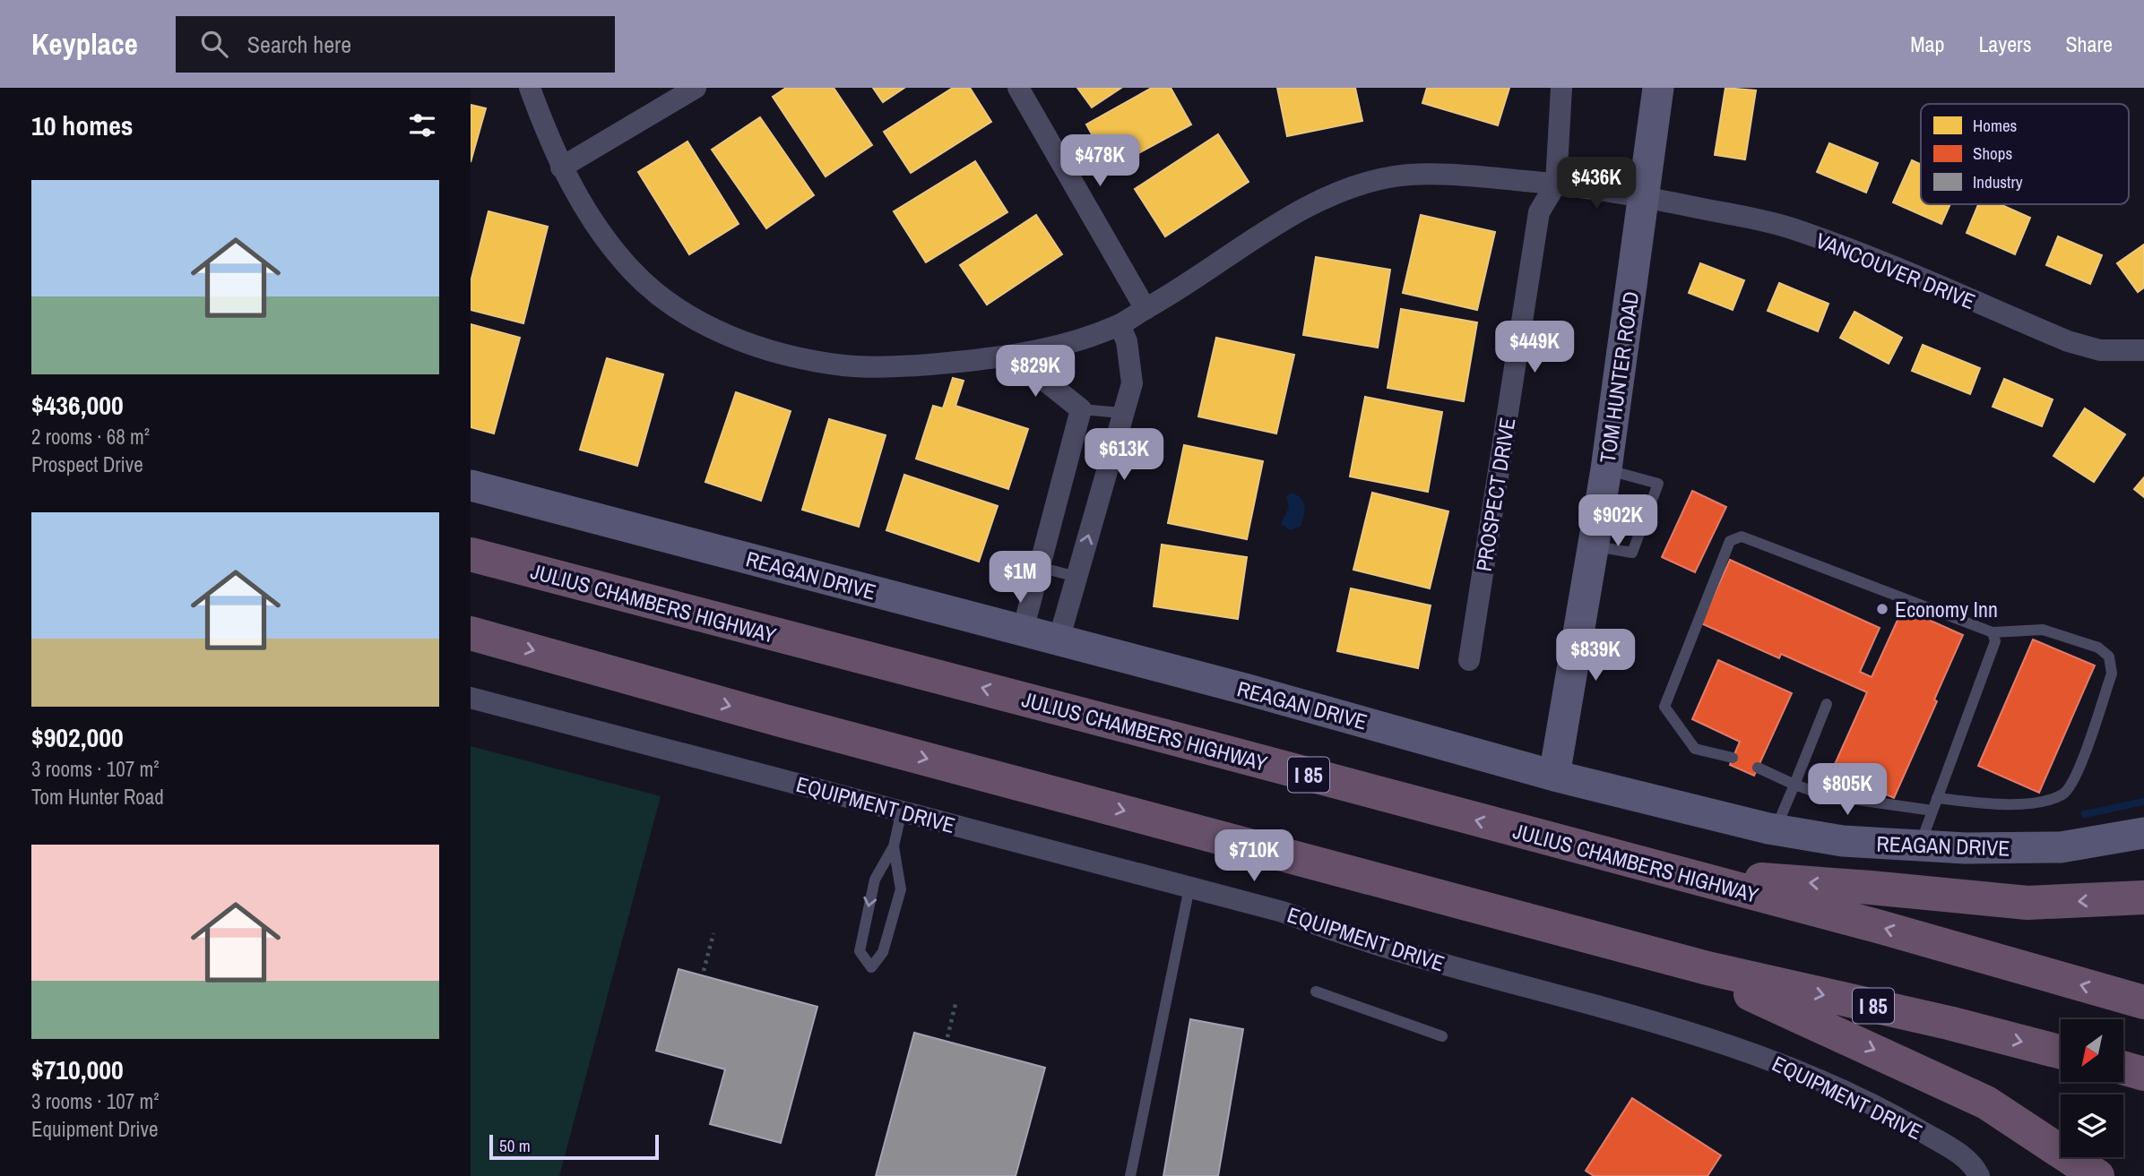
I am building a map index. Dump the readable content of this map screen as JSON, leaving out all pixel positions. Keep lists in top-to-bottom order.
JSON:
{
  "streets": {
    "highway": ["JULIUS CHAMBERS HIGHWAY", "I 85"],
    "street": [
      "VANCOUVER DRIVE",
      "TOM HUNTER ROAD",
      "PROSPECT DRIVE",
      "REAGAN DRIVE",
      "EQUIPMENT DRIVE"
    ]
  },
  "crossings": [
    ["VANCOUVER DRIVE", "TOM HUNTER ROAD"],
    ["TOM HUNTER ROAD", "REAGAN DRIVE"]
  ],
  "places": ["Economy Inn"],
  "legend": ["Homes", "Shops", "Industry"],
  "scale_bar": "50 m",
  "north": "bottom left",
  "page": {
    "header": "Keyplace",
    "search": "Search here",
    "nav": ["Map", "Layers", "Share"],
    "heading": "10 homes",
    "price": [
      "$478K",
      "$436K",
      "$449K",
      "$829K",
      "$613K",
      "$902K",
      "$1M",
      "$839K",
      "$805K",
      "$710K"
    ],
    "list": [
      {
        "name": "$436,000",
        "note": "2 rooms · 68 m² · Prospect Drive"
      },
      {
        "name": "$902,000",
        "note": "3 rooms · 107 m² · Tom Hunter Road"
      },
      {
        "name": "$710,000",
        "note": "3 rooms · 107 m² · Equipment Drive"
      }
    ],
    "scale": "50 m"
  }
}
